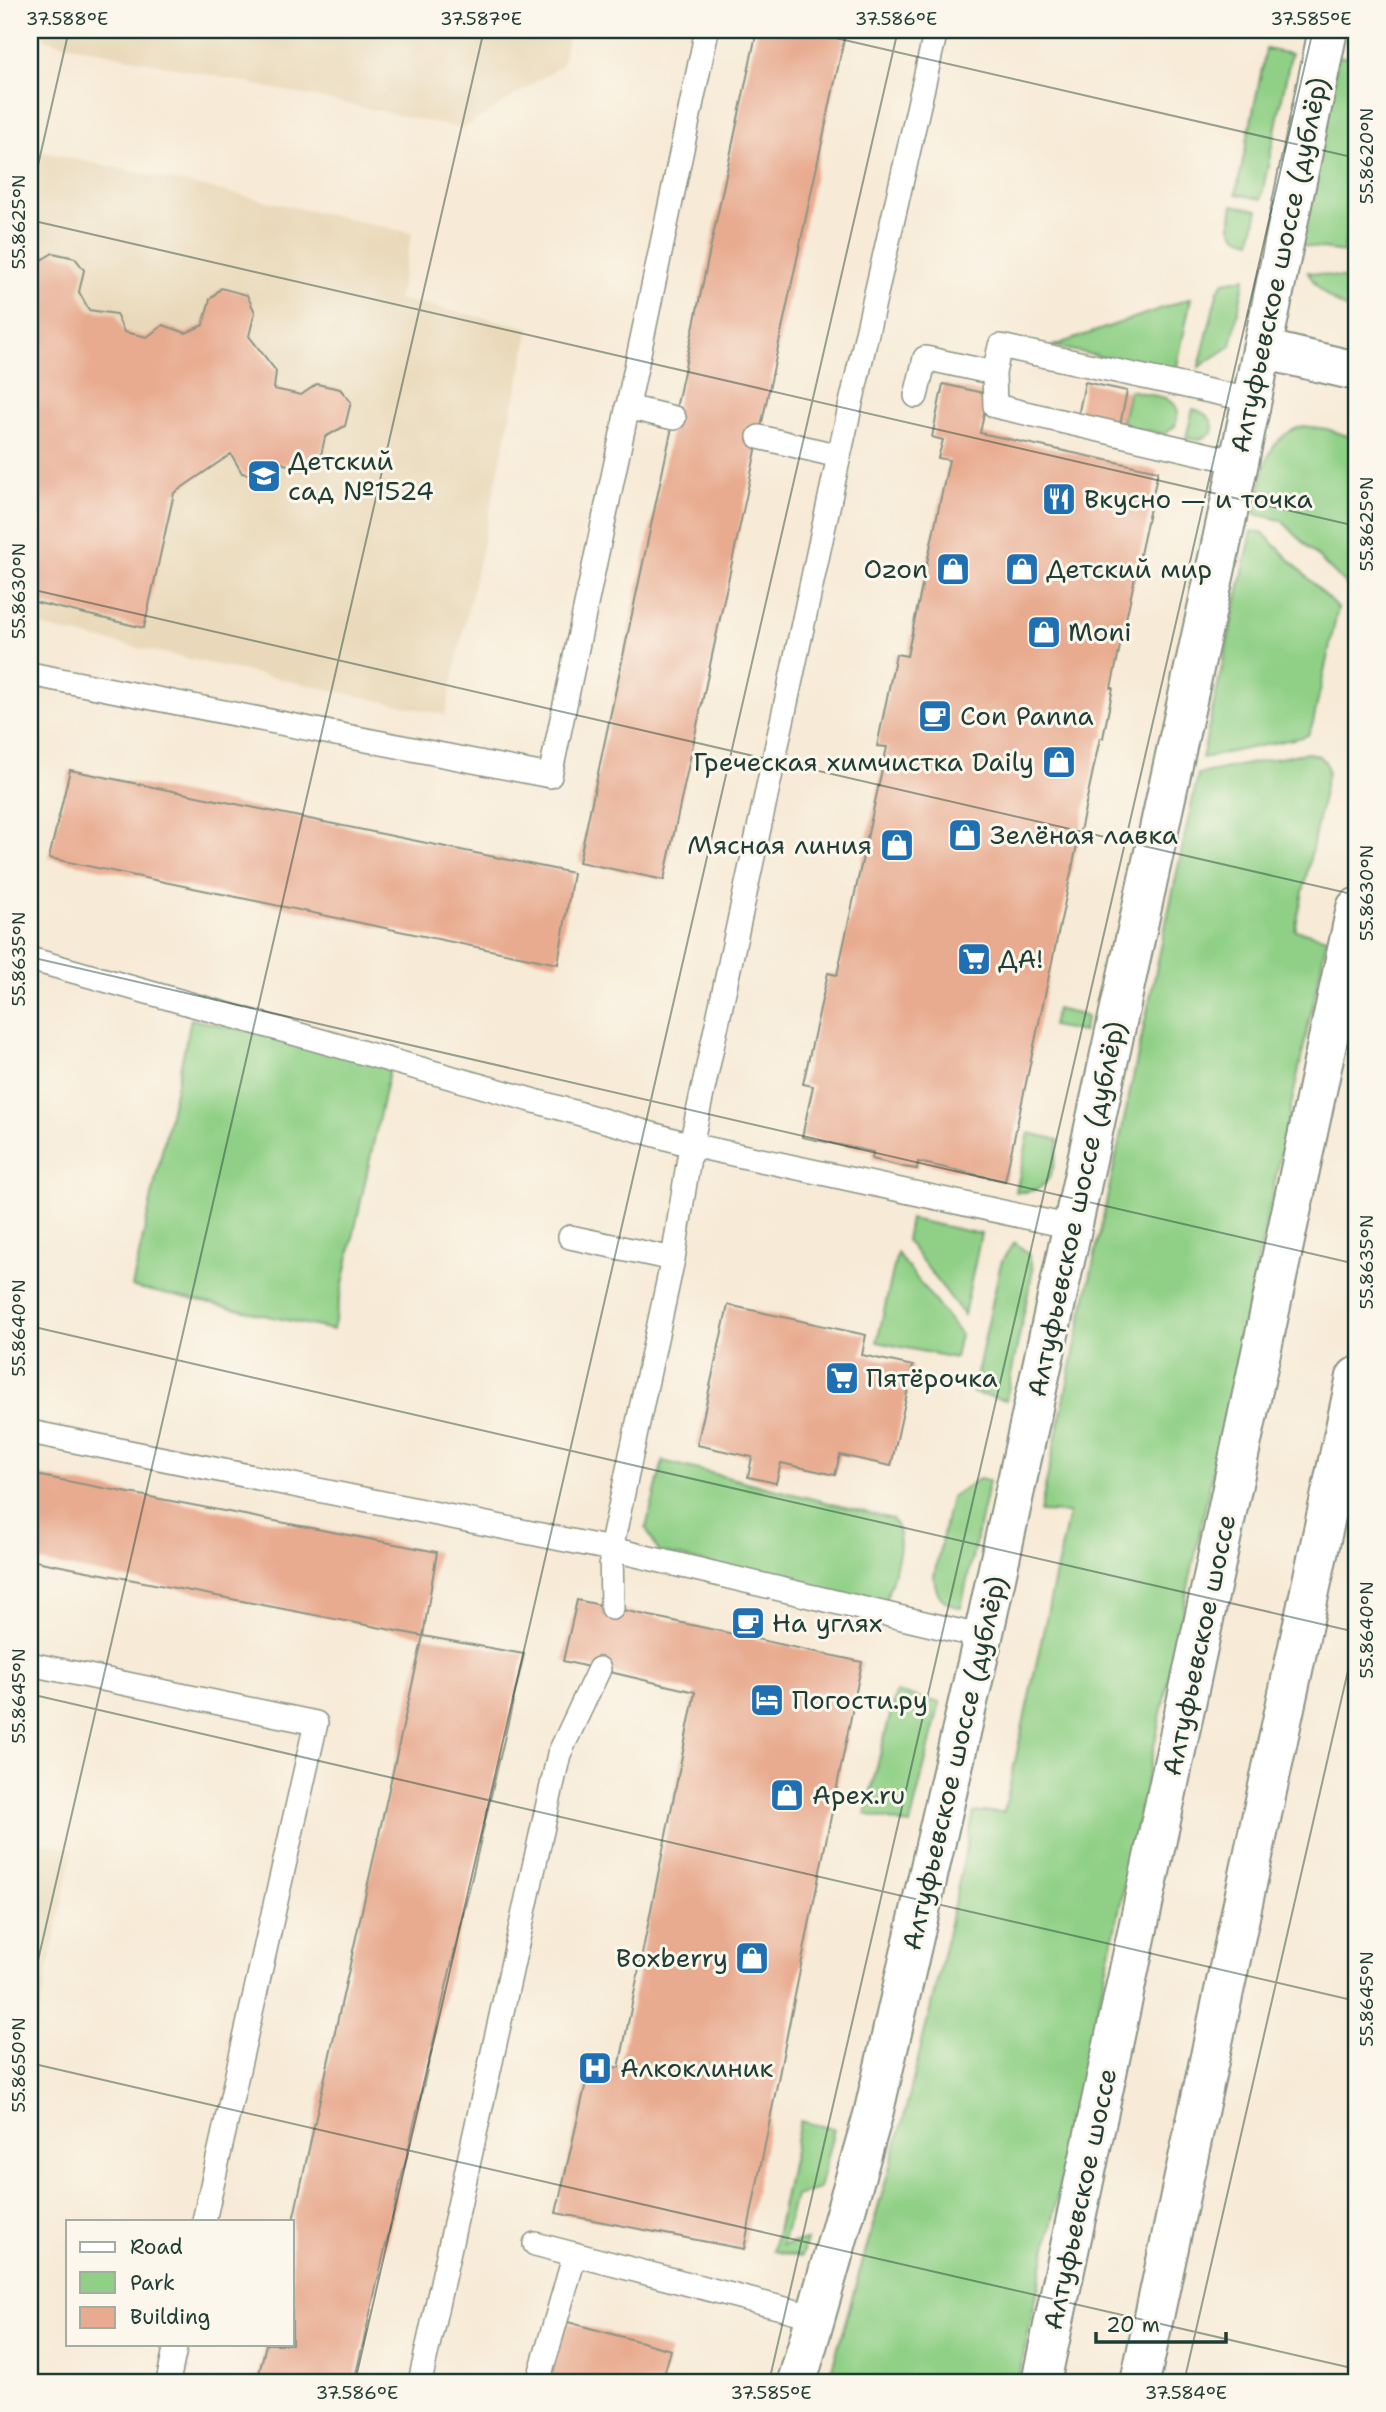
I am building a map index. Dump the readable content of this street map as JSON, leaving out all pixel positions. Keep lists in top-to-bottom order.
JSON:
{
  "streets": {
    "main road": ["Алтуфьевское шоссе (дублёр)", "Алтуфьевское шоссе"]
  },
  "places": {
    "school or university": ["Детский сад №1524"],
    "restaurant": ["Вкусно — и точка"],
    "shop": [
      "Ozon",
      "Детский мир",
      "Moni",
      "Греческая химчистка Daily",
      "Зелёная лавка",
      "Мясная линия",
      "Apex.ru",
      "Boxberry"
    ],
    "cafe": ["Con Panna", "На углях"],
    "supermarket": ["ДА!", "Пятёрочка"],
    "hotel": ["Погости.ру"],
    "hospital": ["Алкоклиник"]
  },
  "legend": ["Road", "Park", "Building"],
  "scale_bar": "20 m",
  "coordinates": [
    "37.588°E",
    "37.587°E",
    "37.586°E",
    "37.585°E",
    "55.8620°N",
    "55.8625°N",
    "55.8630°N",
    "55.8635°N",
    "55.8640°N",
    "55.8645°N",
    "55.8650°N",
    "37.584°E"
  ]
}
